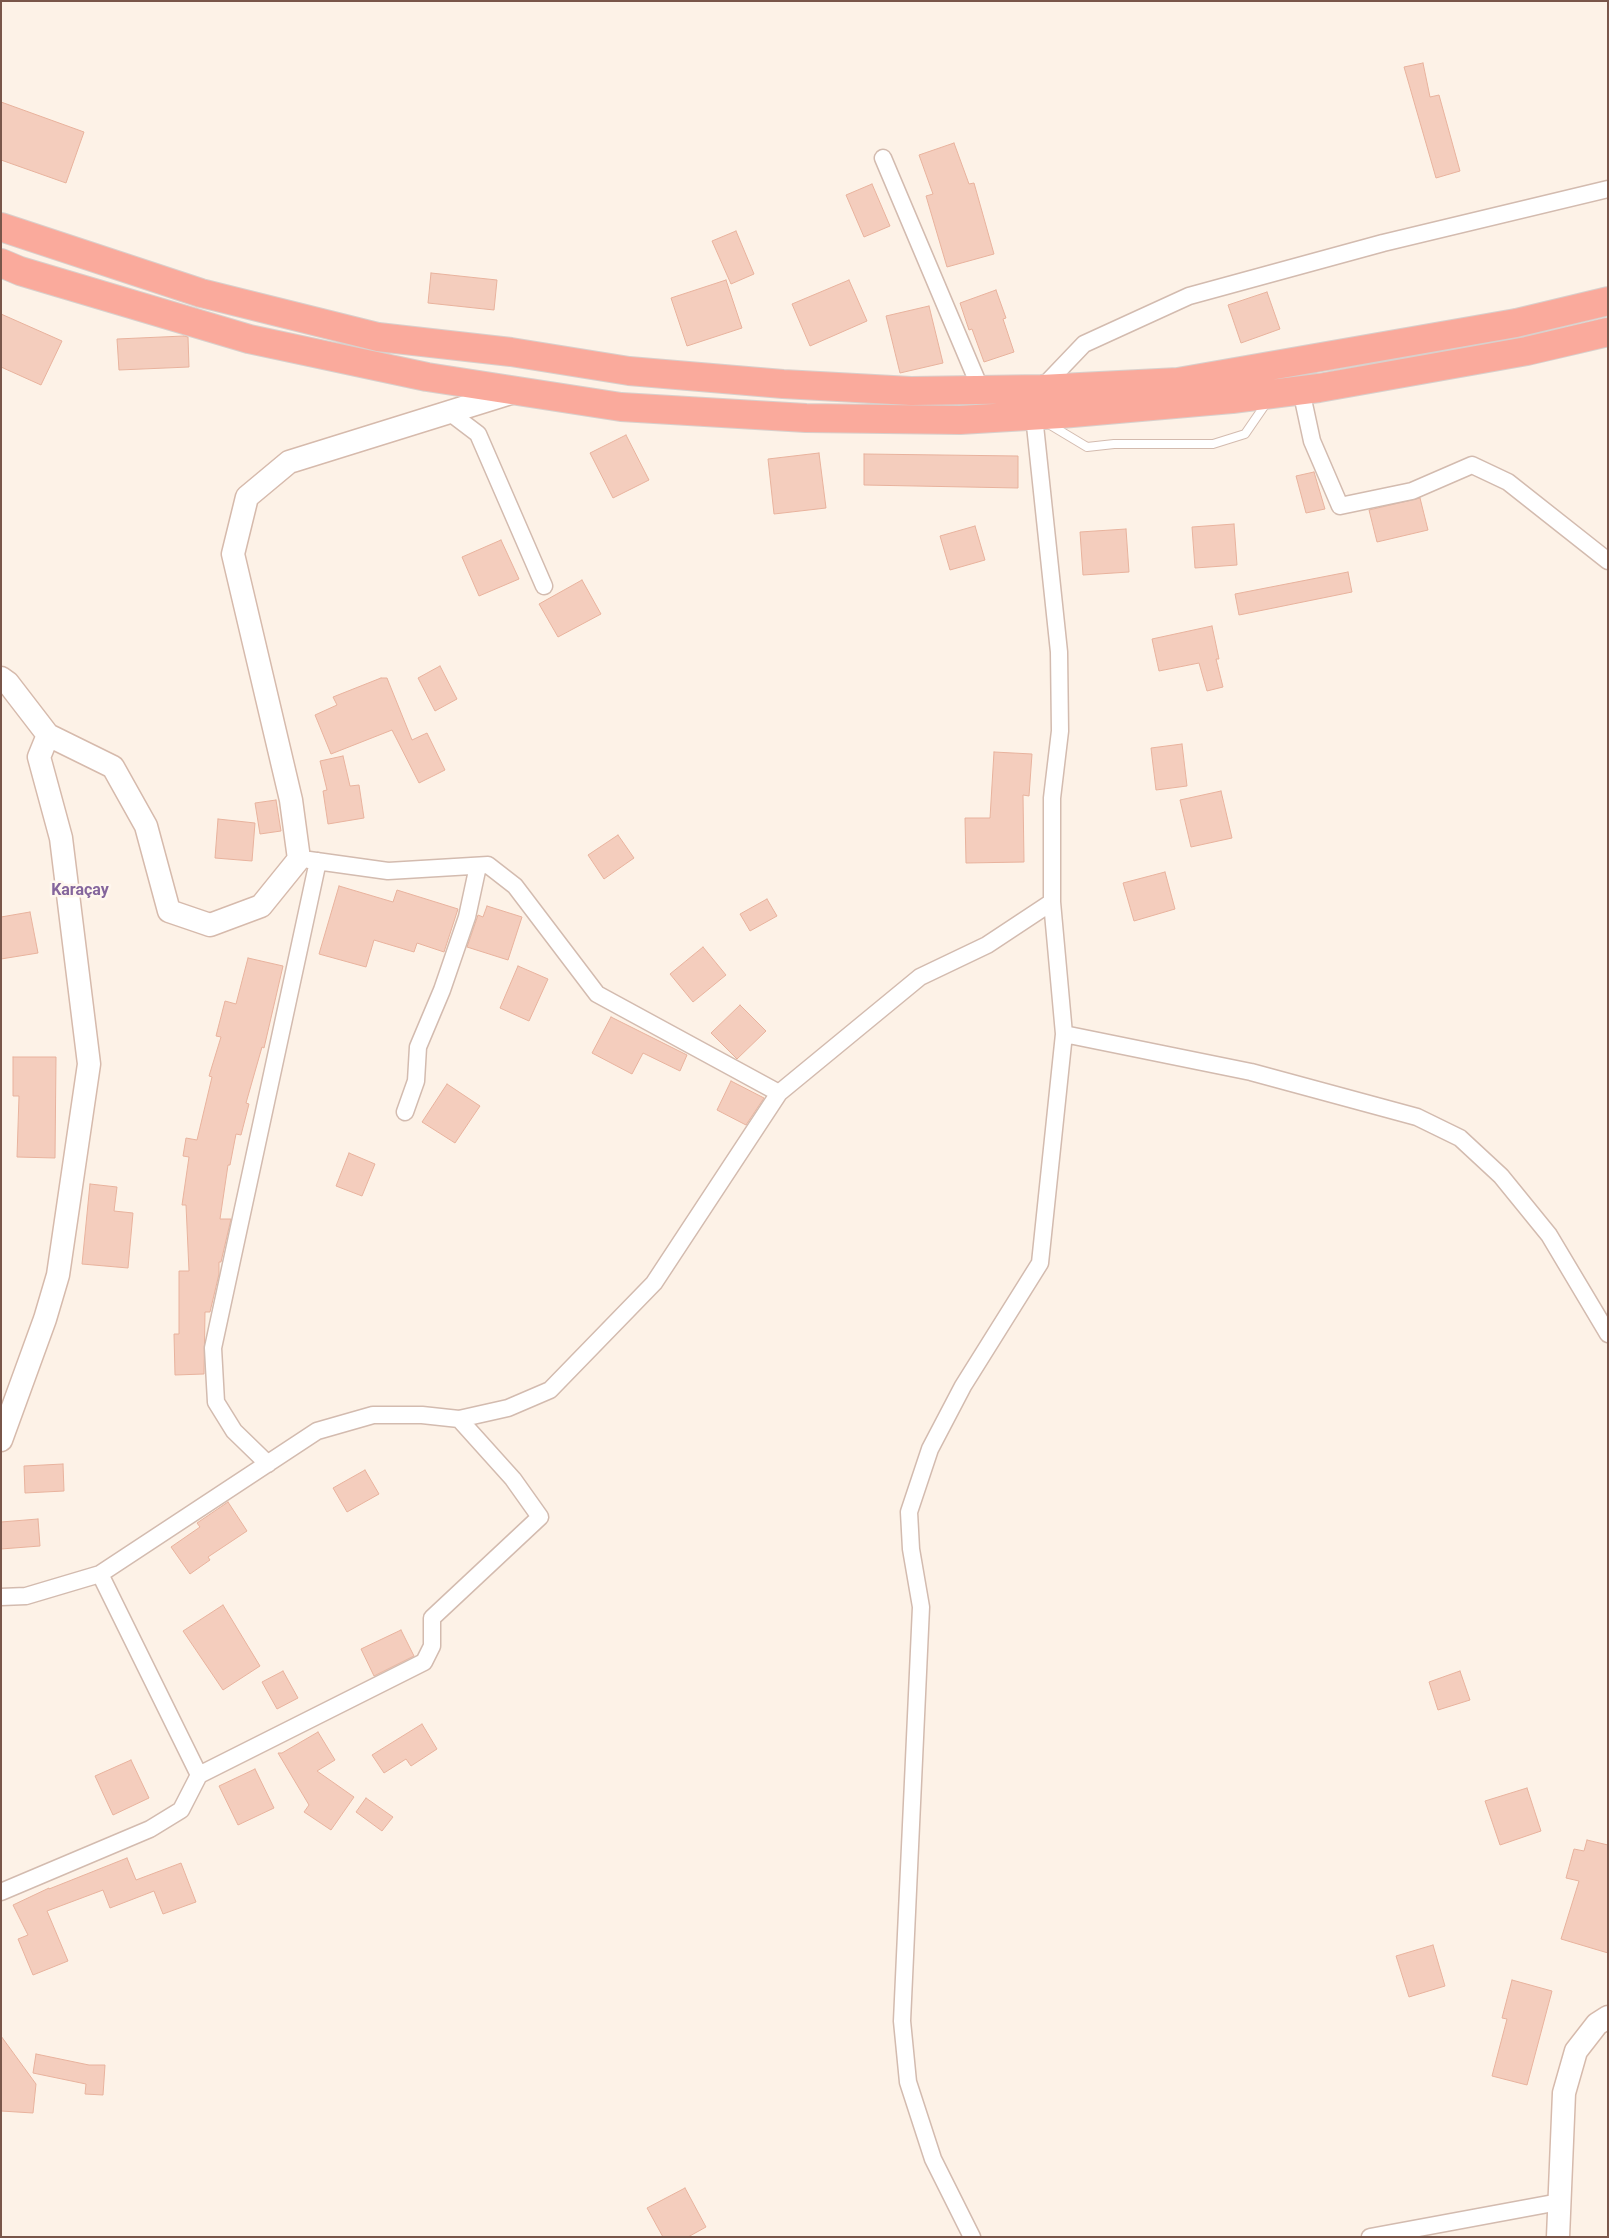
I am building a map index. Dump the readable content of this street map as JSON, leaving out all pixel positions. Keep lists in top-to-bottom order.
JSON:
{
  "districts": ["Karaçay"]
}
